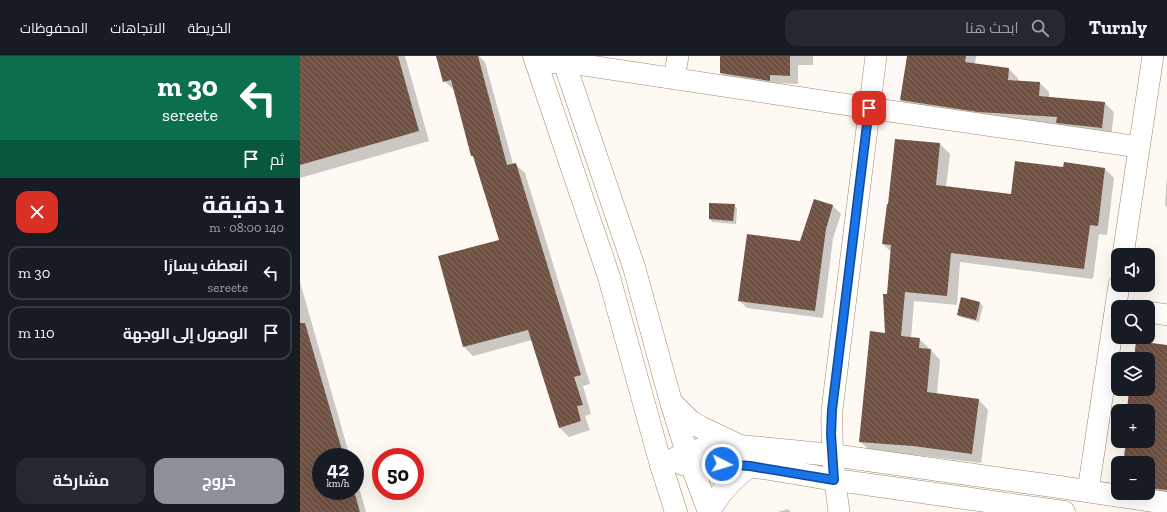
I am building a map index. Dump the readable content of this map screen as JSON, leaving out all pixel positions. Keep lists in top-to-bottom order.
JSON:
{
  "page": {
    "header": "Turnly",
    "search": "ابحث هنا",
    "nav": ["الخريطة", "الاتجاهات", "المحفوظات"],
    "turn": ["30 m", "sereete"],
    "then": "ثم",
    "heading": ["1 دقيقة", "140 m · 08:00"],
    "list": [
      {
        "name": "انعطف يسارًا",
        "note": "sereete",
        "value": "30 m"
      },
      {
        "name": "الوصول إلى الوجهة",
        "value": "110 m"
      }
    ],
    "map_buttons": ["+", "−"],
    "speed": "42 km/h",
    "limit": "50",
    "buttons": ["خروج", "مشاركة"]
  }
}
